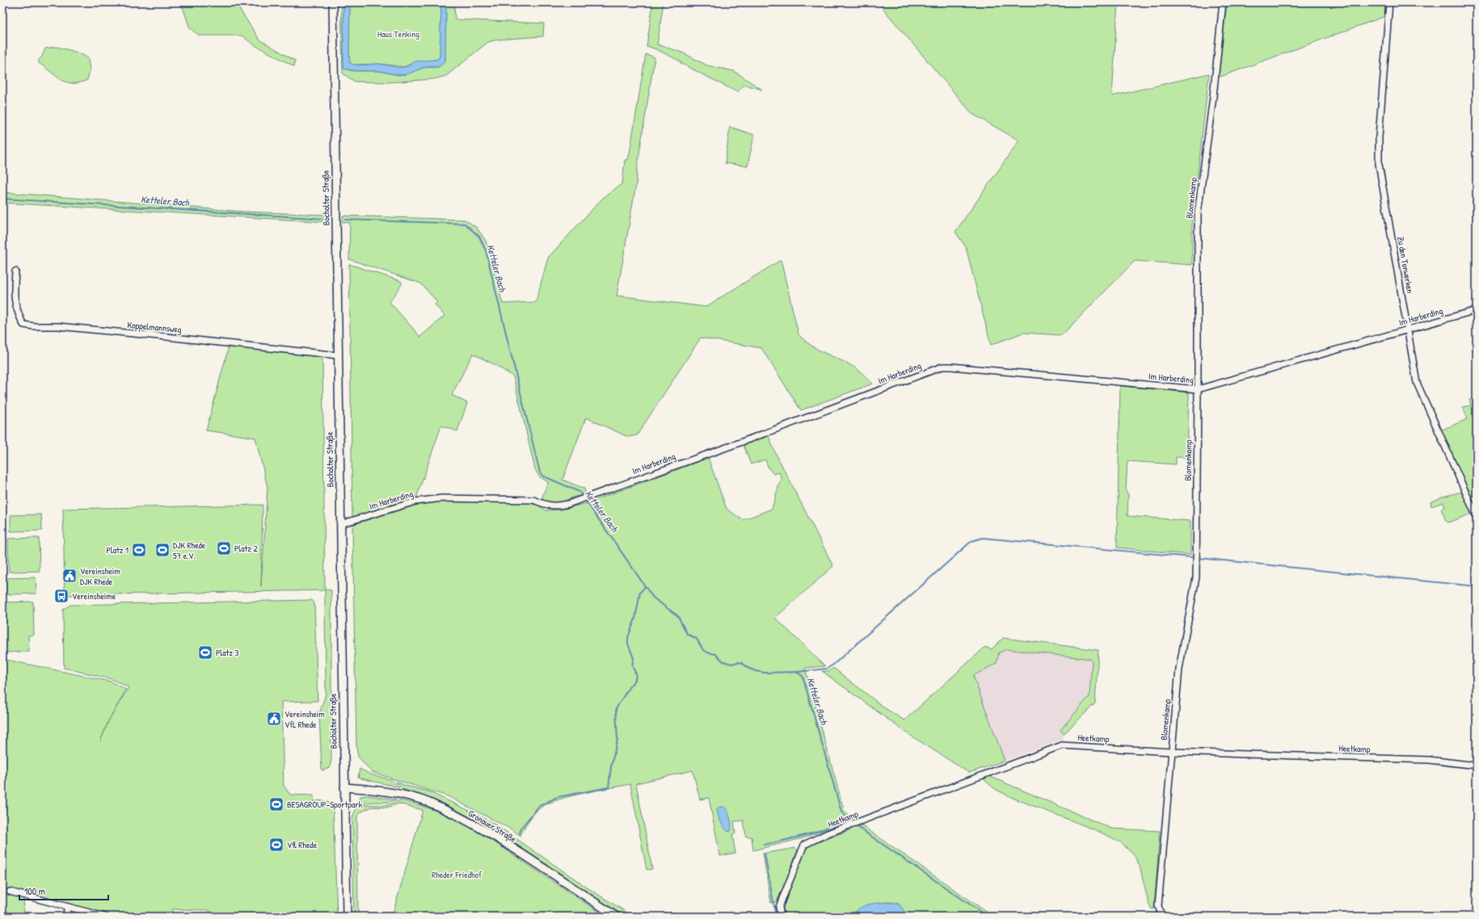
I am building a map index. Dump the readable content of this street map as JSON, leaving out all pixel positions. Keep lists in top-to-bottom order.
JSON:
{
  "streets": {
    "main road": ["Bocholter Straße", "Gronauer Straße"],
    "street": [
      "Blomenkamp",
      "Zu den Tonwerken",
      "Im Harberding",
      "Koppelmannsweg",
      "Heetkamp"
    ]
  },
  "crossings": [
    ["Bocholter Straße", "Im Harberding"],
    ["Bocholter Straße", "Koppelmannsweg"],
    ["Bocholter Straße", "Gronauer Straße"],
    ["Blomenkamp", "Im Harberding"],
    ["Blomenkamp", "Heetkamp"],
    ["Zu den Tonwerken", "Im Harberding"]
  ],
  "water": ["Ketteler Bach"],
  "parks": ["Haus Tenking", "Rheder Friedhof"],
  "places": {
    "sports": [
      "Platz 2",
      "Platz 1",
      "DJK Rhede 57 e.V.",
      "Platz 3",
      "BESAGROUP-Sportpark",
      "Vfl Rhede"
    ],
    "public building": ["Vereinsheim DJK Rhede", "Vereinsheim VfL Rhede"],
    "bus stop": ["Vereinsheime"]
  },
  "scale_bar": "100 m"
}
